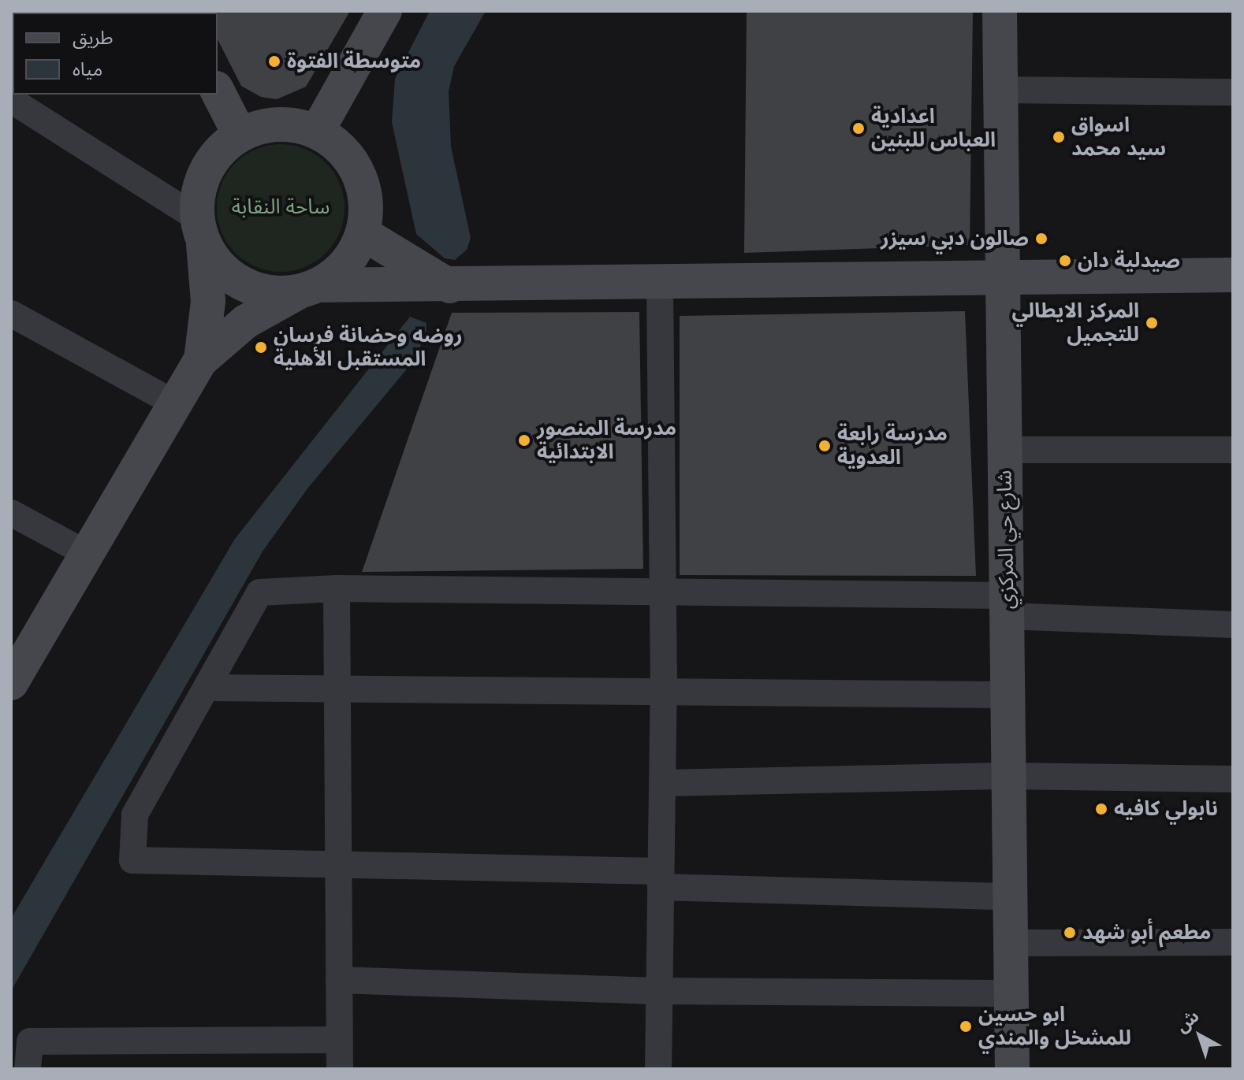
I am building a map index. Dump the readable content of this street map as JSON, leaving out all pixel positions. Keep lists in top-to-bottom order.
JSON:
{
  "streets": {
    "street": ["شارع حي المركزي"]
  },
  "parks": ["ساحة النقابة"],
  "places": [
    "متوسطة الفتوة",
    "اعدادية العباس للبنين",
    "اسواق سيد محمد",
    "صالون دبي سيزر",
    "صيدلية دان",
    "المركز الايطالي للتجميل",
    "روضه وحضانة فرسان المستقبل الأهلية",
    "مدرسة المنصور الابتدائية",
    "مدرسة رابعة العدوية",
    "نابولي كافيه",
    "مطعم أبو شهد",
    "ابو حسين للمشخل والمندي"
  ],
  "legend": ["طريق", "مياه"],
  "north": "top left"
}
